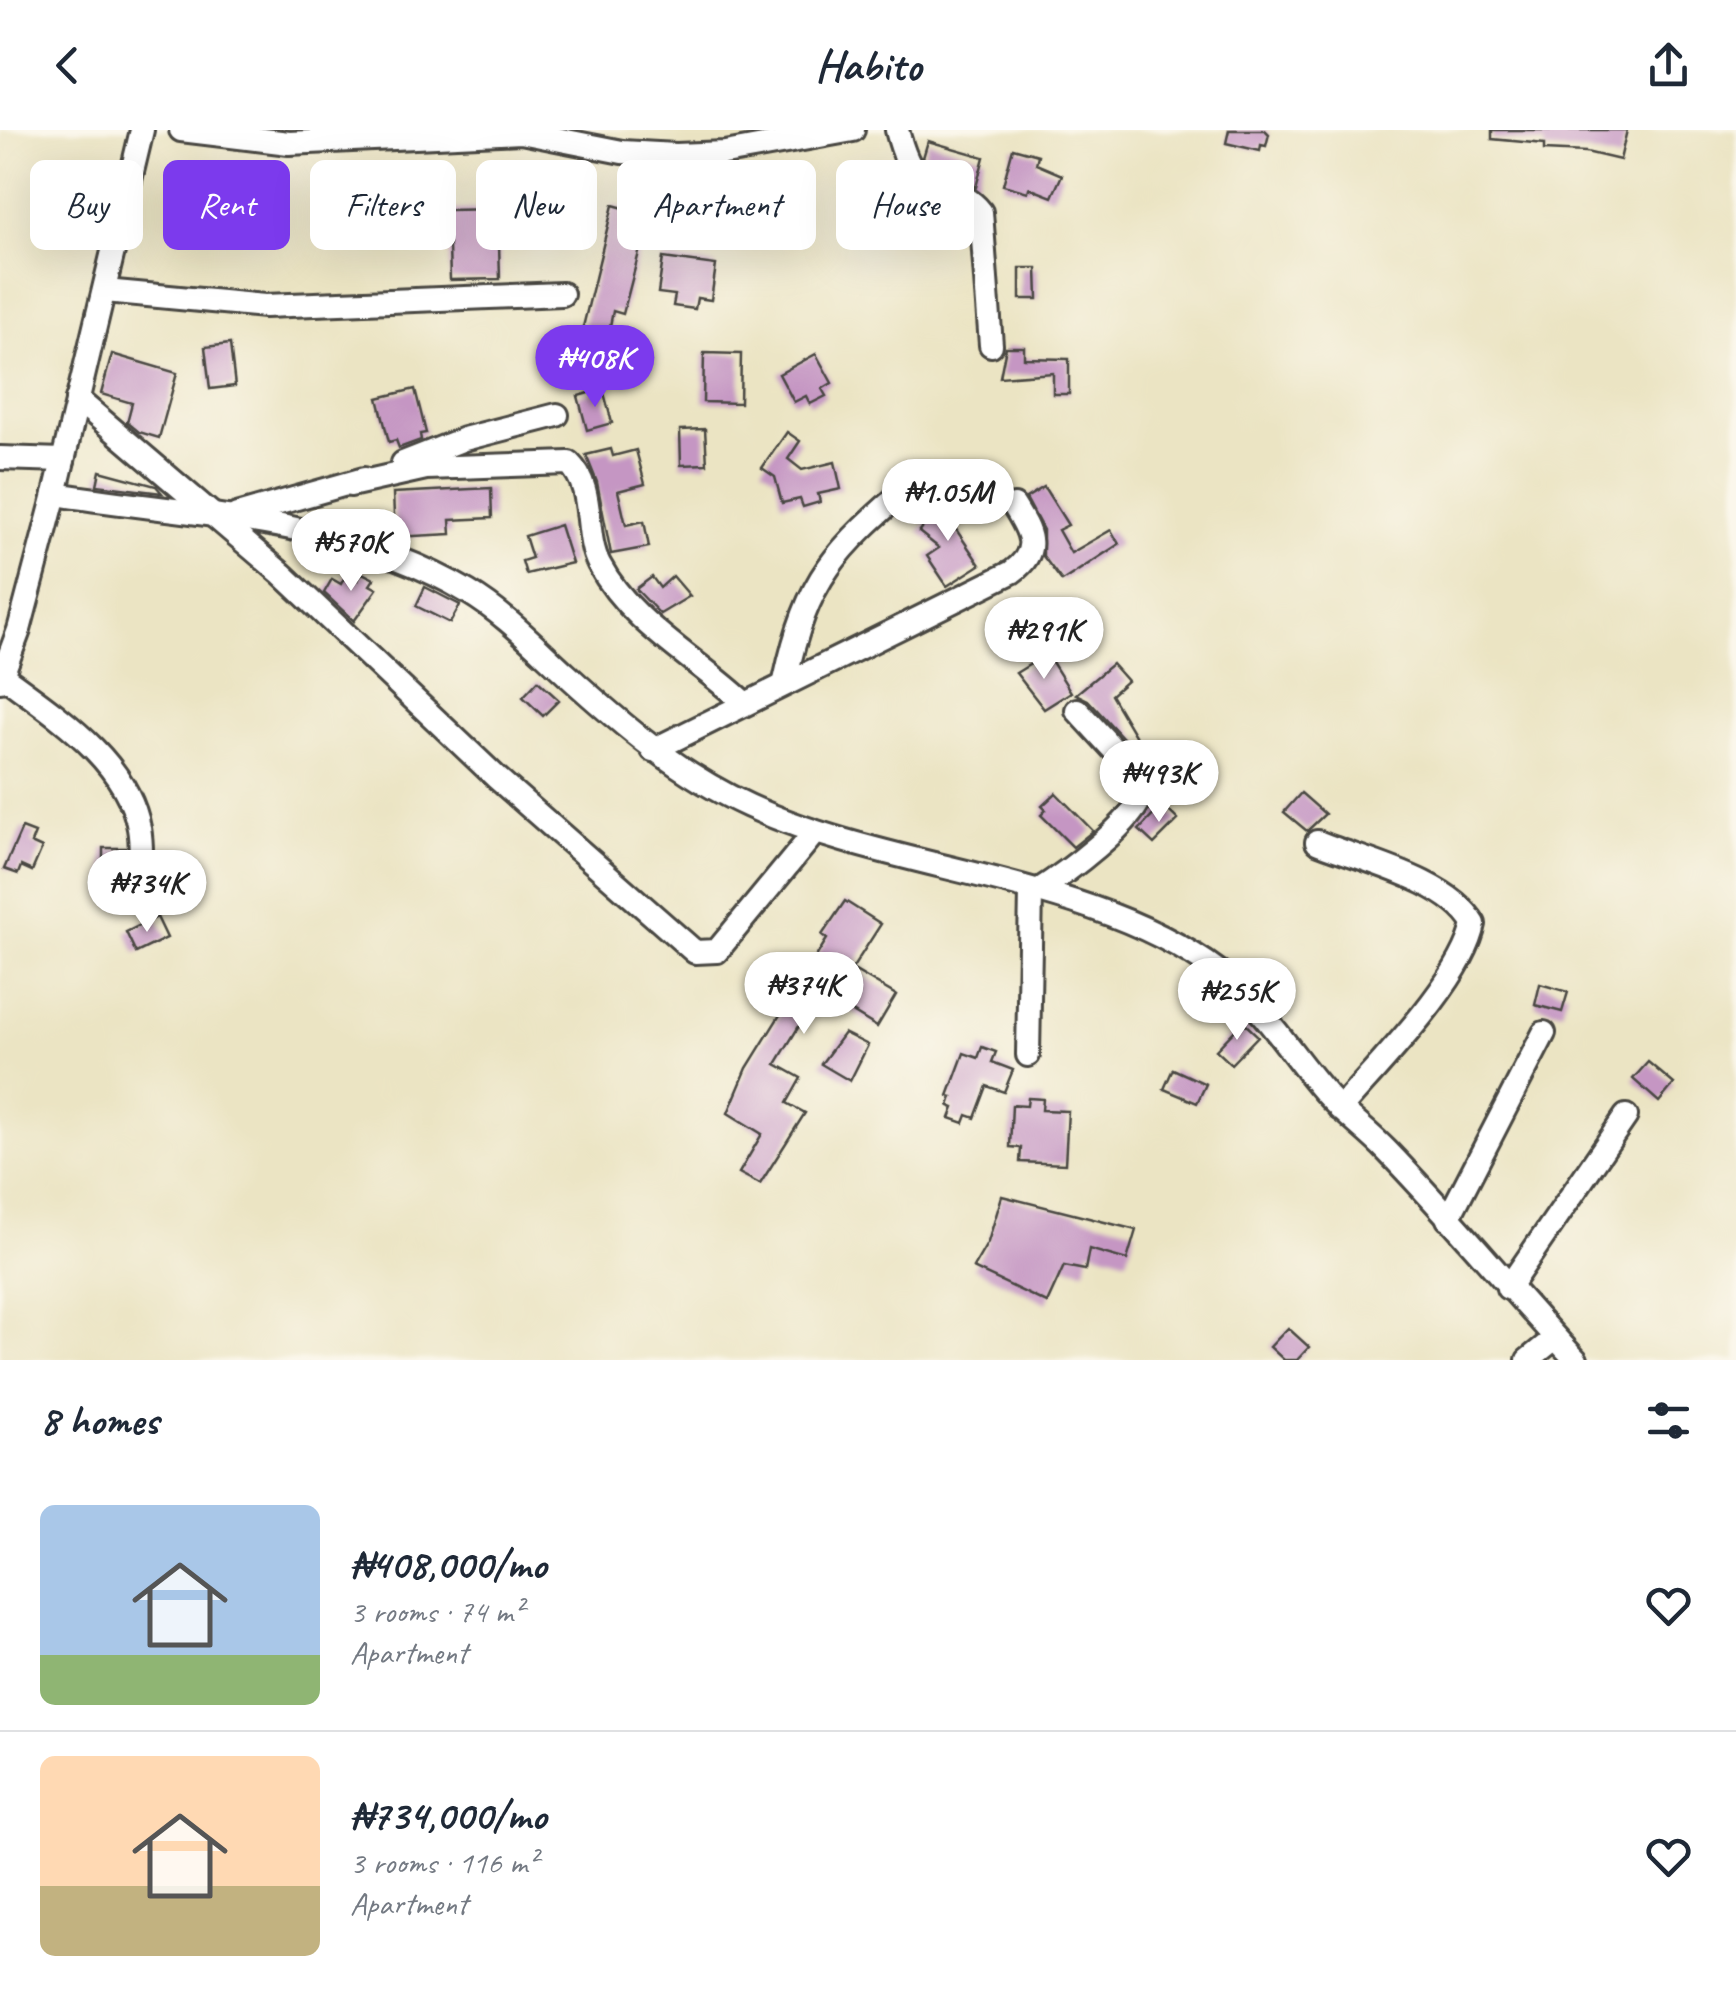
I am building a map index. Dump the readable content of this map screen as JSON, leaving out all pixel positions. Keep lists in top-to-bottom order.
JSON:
{
  "page": {
    "header": "Habito",
    "chip": [
      "Buy",
      "Rent",
      "Filters",
      "New",
      "Apartment",
      "House"
    ],
    "price": [
      "₦408K",
      "₦1.05M",
      "₦570K",
      "₦291K",
      "₦493K",
      "₦734K",
      "₦374K",
      "₦255K"
    ],
    "heading": "8 homes",
    "list": [
      {
        "name": "₦408,000/mo",
        "note": "3 rooms · 74 m² · Apartment"
      },
      {
        "name": "₦734,000/mo",
        "note": "3 rooms · 116 m² · Apartment"
      }
    ]
  }
}
